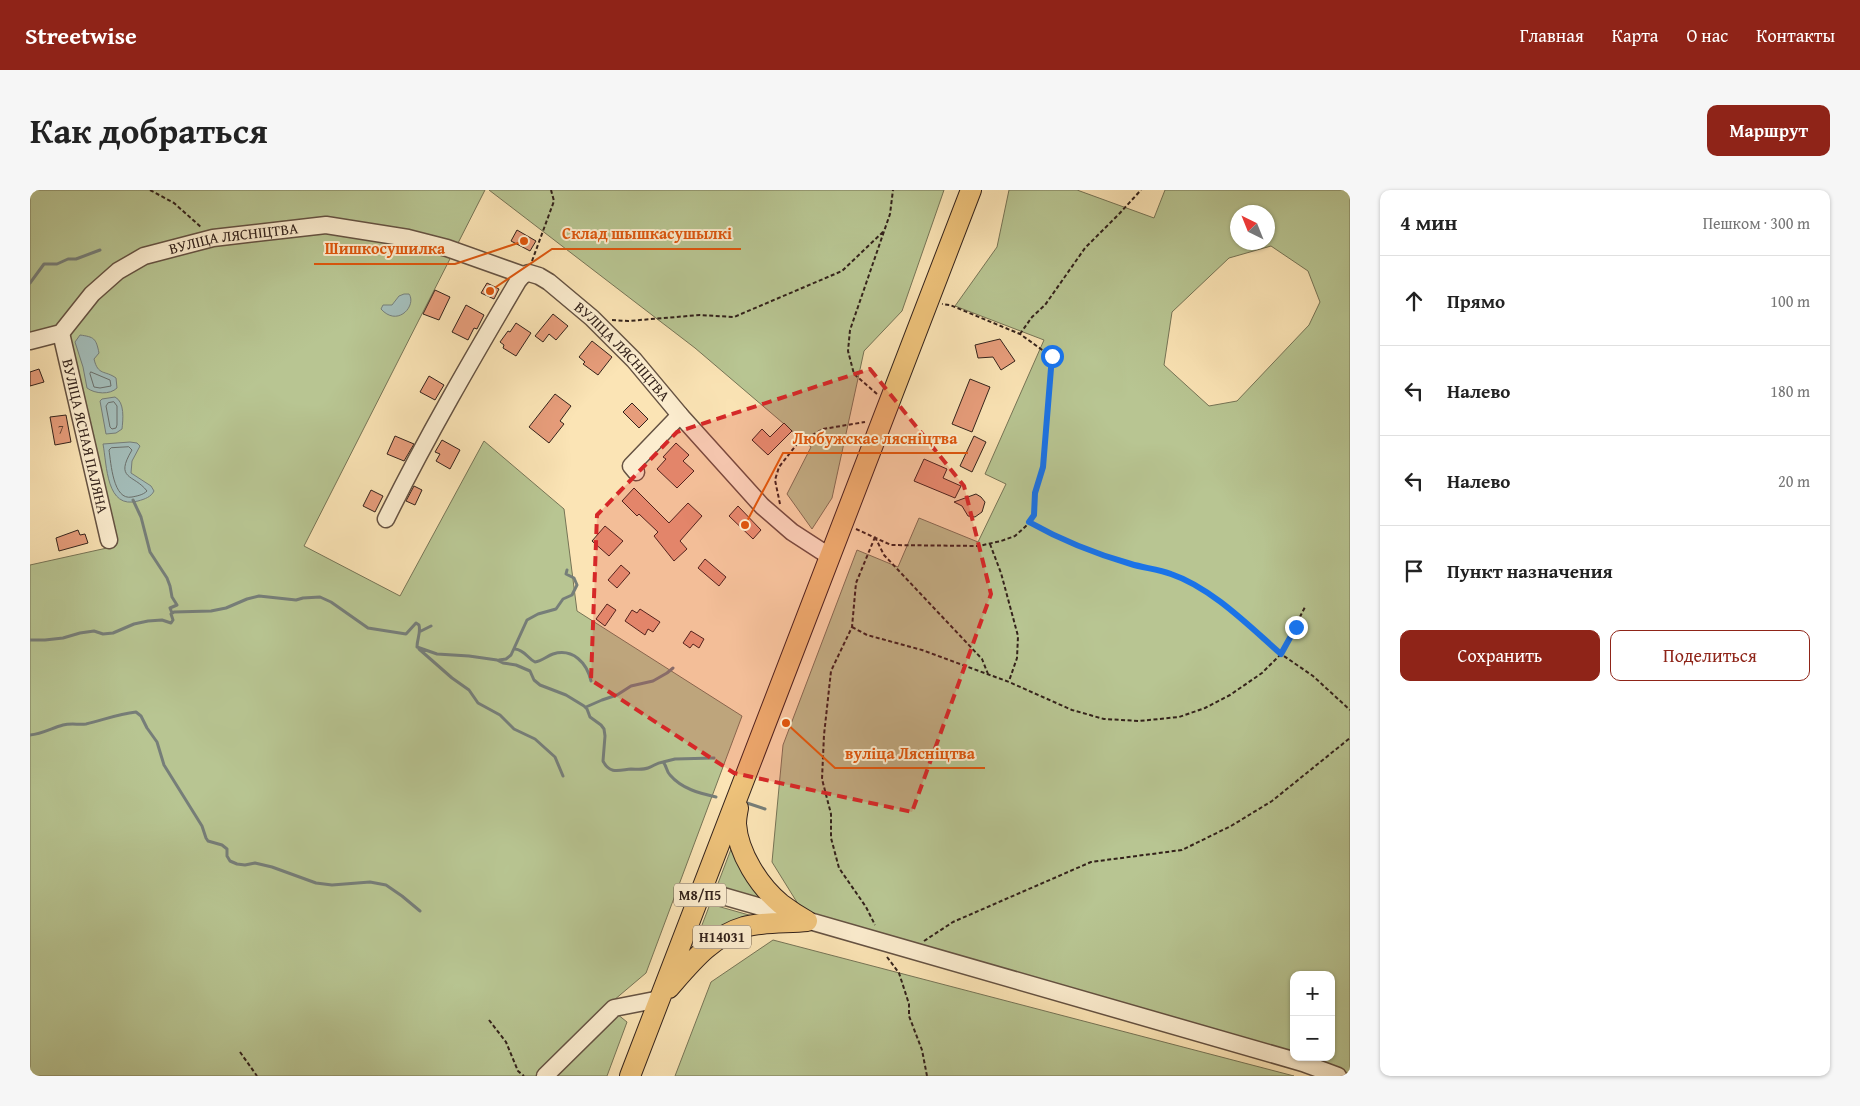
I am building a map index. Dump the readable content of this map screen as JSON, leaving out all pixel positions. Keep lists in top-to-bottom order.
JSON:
{
  "streets": {
    "main road": ["М8/П5", "Н14031"],
    "street": ["ВУЛІЦА ЛЯСНІЦТВА", "ВУЛІЦА ЯСНАЯ ПАЛЯНА"]
  },
  "crossings": [
    ["ВУЛІЦА ЛЯСНІЦТВА", "ВУЛІЦА ЯСНАЯ ПАЛЯНА"],
    ["ВУЛІЦА ЛЯСНІЦТВА", "М8/П5"],
    ["М8/П5", "Н14031"]
  ],
  "places": [
    "Шишкосушилка",
    "Склад шышкасушылкі",
    "Любужскае лясніцтва",
    "вуліца Лясніцтва"
  ],
  "house_numbers": ["7"],
  "north": "top left",
  "page": {
    "header": "Streetwise",
    "nav": [
      "Главная",
      "Карта",
      "О нас",
      "Контакты"
    ],
    "title": "Как добраться",
    "buttons": [
      "Маршрут",
      ["Сохранить", "Поделиться"]
    ],
    "heading": ["4 мин", "Пешком · 300 m"],
    "list": [
      ["Прямо", "100 m"],
      ["Налево", "180 m"],
      ["Налево", "20 m"],
      "Пункт назначения"
    ],
    "map_buttons": ["+", "−"]
  }
}
